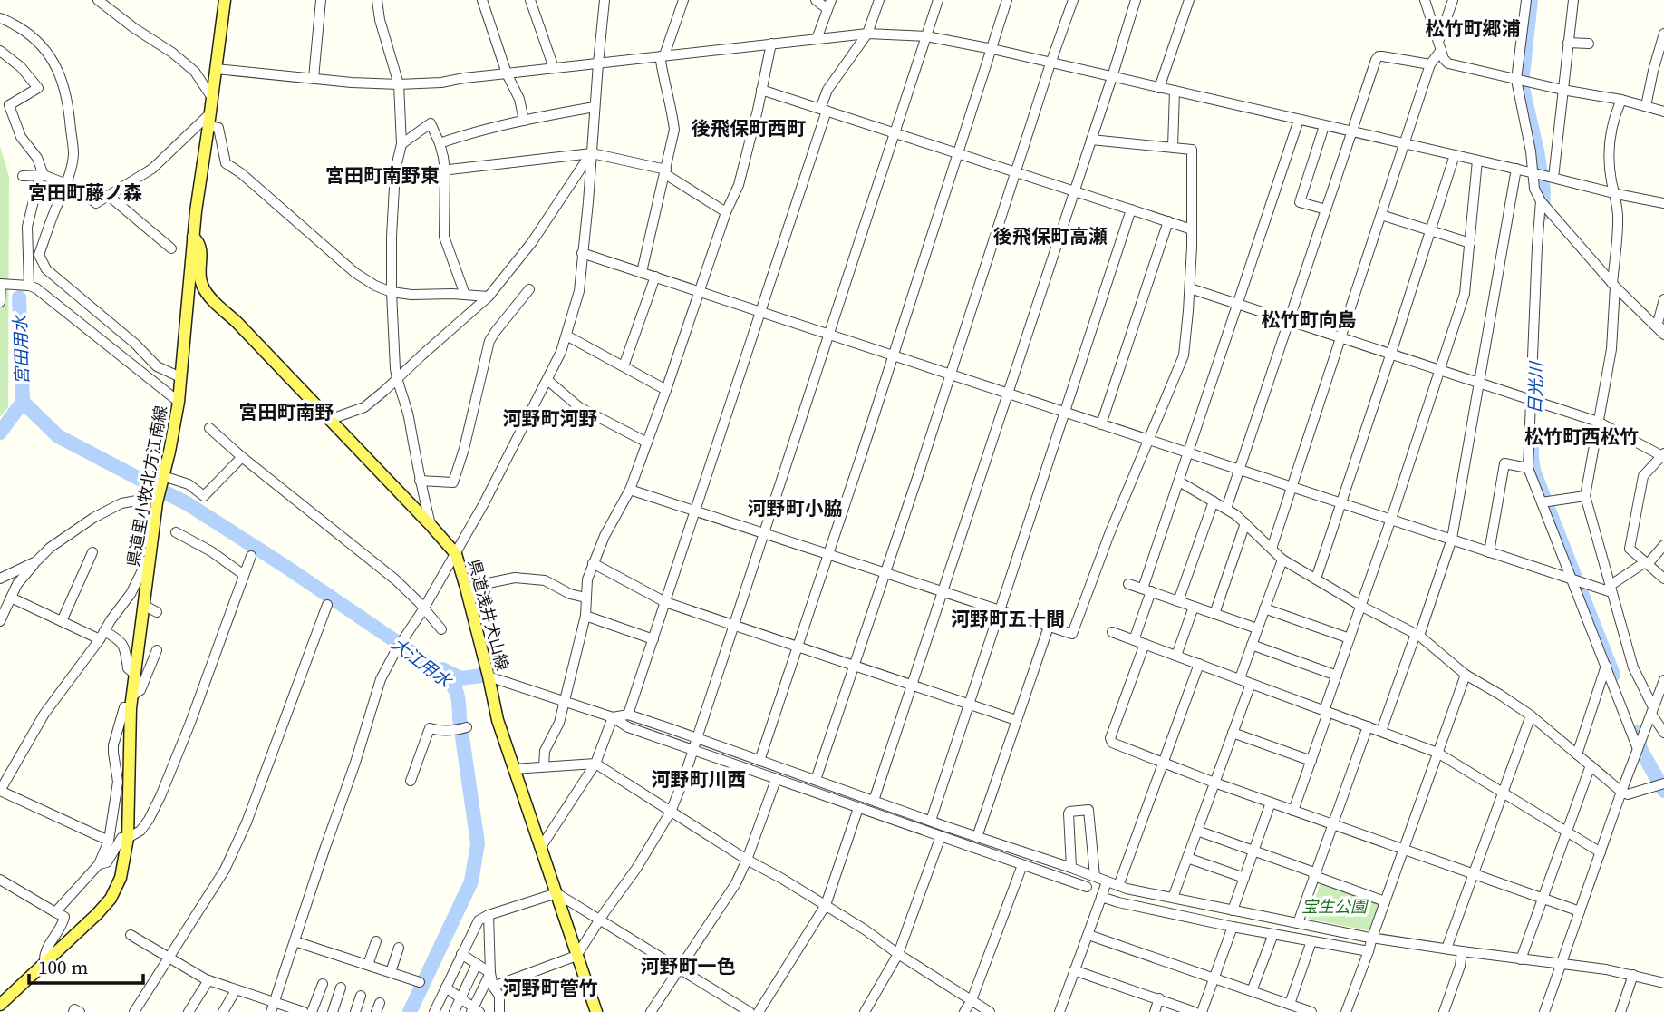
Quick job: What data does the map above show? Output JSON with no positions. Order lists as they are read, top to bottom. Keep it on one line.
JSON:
{"streets":{"main road":["県道里小牧北方江南線","県道浅井犬山線"]},"crossings":[["県道里小牧北方江南線","県道浅井犬山線"]],"districts":["松竹町郷浦","後飛保町西町","宮田町南野東","宮田町藤ノ森","後飛保町高瀬","松竹町向島","宮田町南野","河野町河野","松竹町西松竹","河野町小脇","河野町五十間","河野町川西","河野町一色","河野町管竹"],"water":["宮田用水","日光川","大江用水"],"parks":["宝生公園"],"scale_bar":"100 m"}
